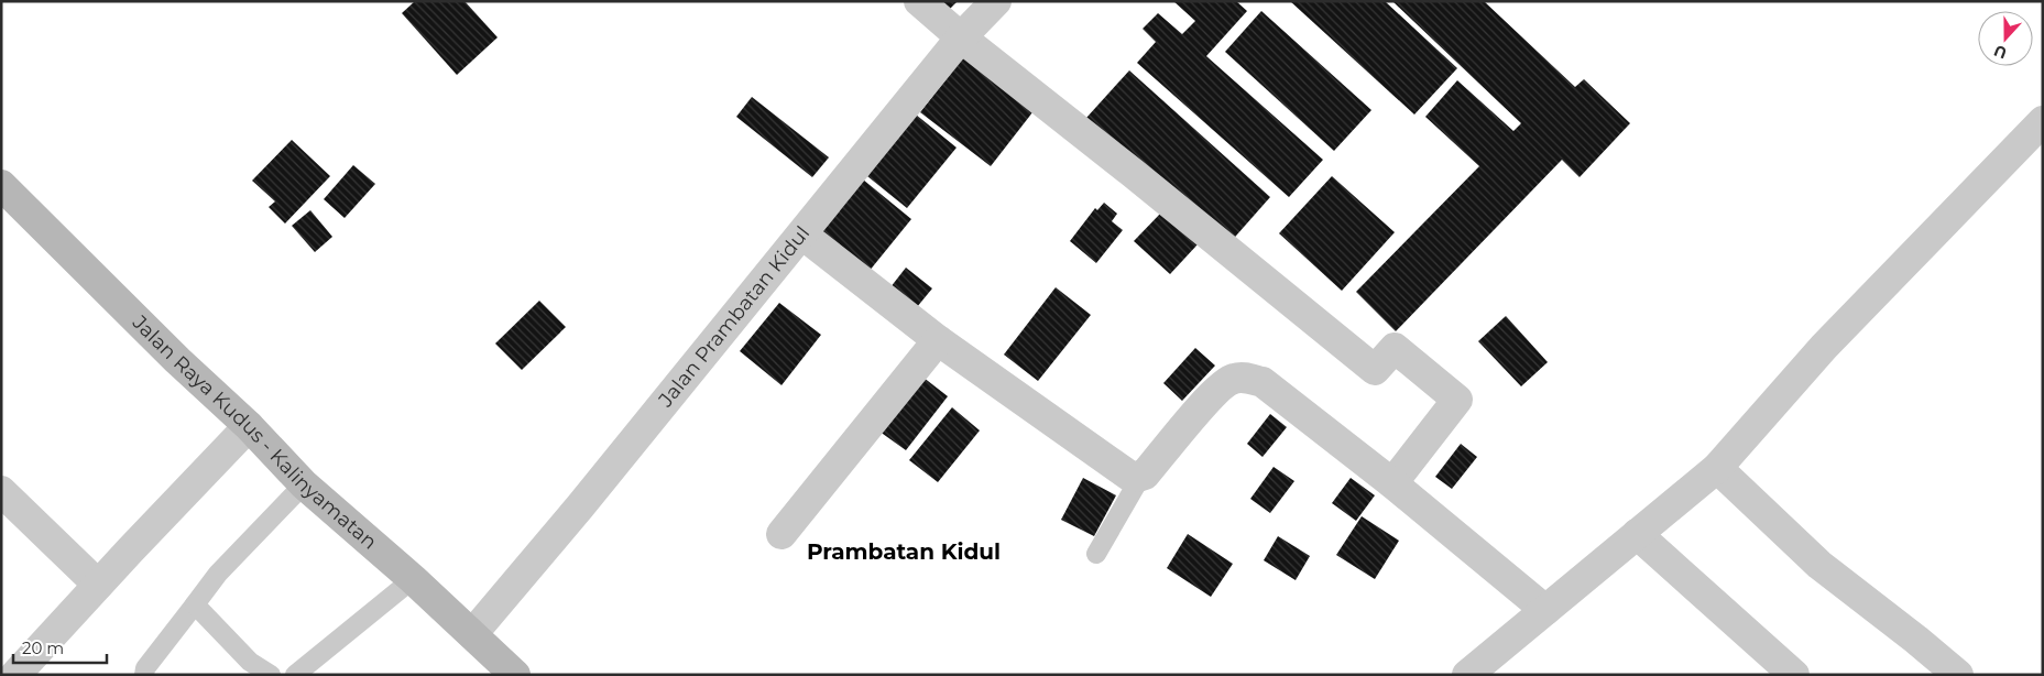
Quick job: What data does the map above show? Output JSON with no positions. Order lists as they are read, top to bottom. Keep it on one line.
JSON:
{"streets":{"main road":["Jalan Raya Kudus - Kalinyamatan"],"street":["Jalan Prambatan Kidul"]},"crossings":[["Jalan Prambatan Kidul","Jalan Raya Kudus - Kalinyamatan"]],"districts":["Prambatan Kidul"],"scale_bar":"20 m","north":"bottom"}
